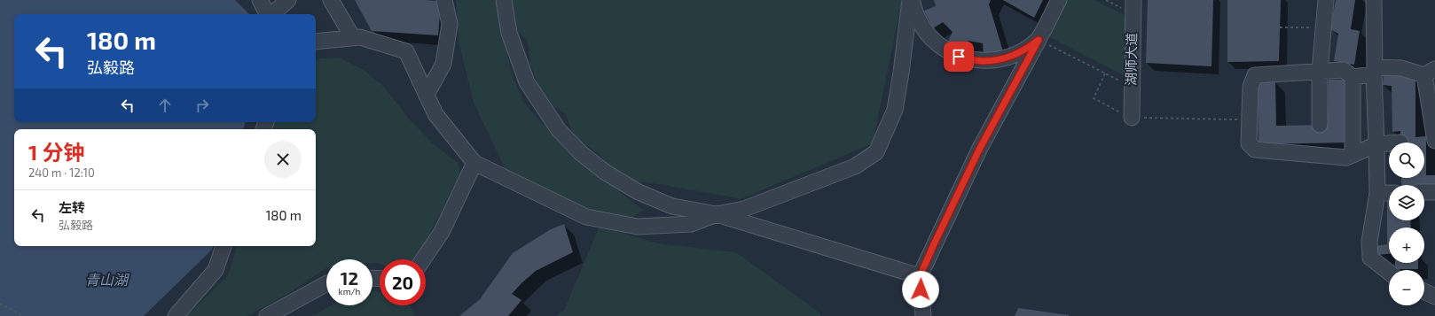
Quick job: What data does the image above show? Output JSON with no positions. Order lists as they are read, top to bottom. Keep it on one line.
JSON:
{"streets":{"street":["湖师大道"]},"water":["青山湖"],"page":{"turn":["180 m","弘毅路"],"heading":["1 分钟","240 m · 12:10"],"map_buttons":["+","−"],"list":[{"name":"左转","note":"弘毅路","value":"180 m"}],"speed":"12 km/h","limit":"20"}}
